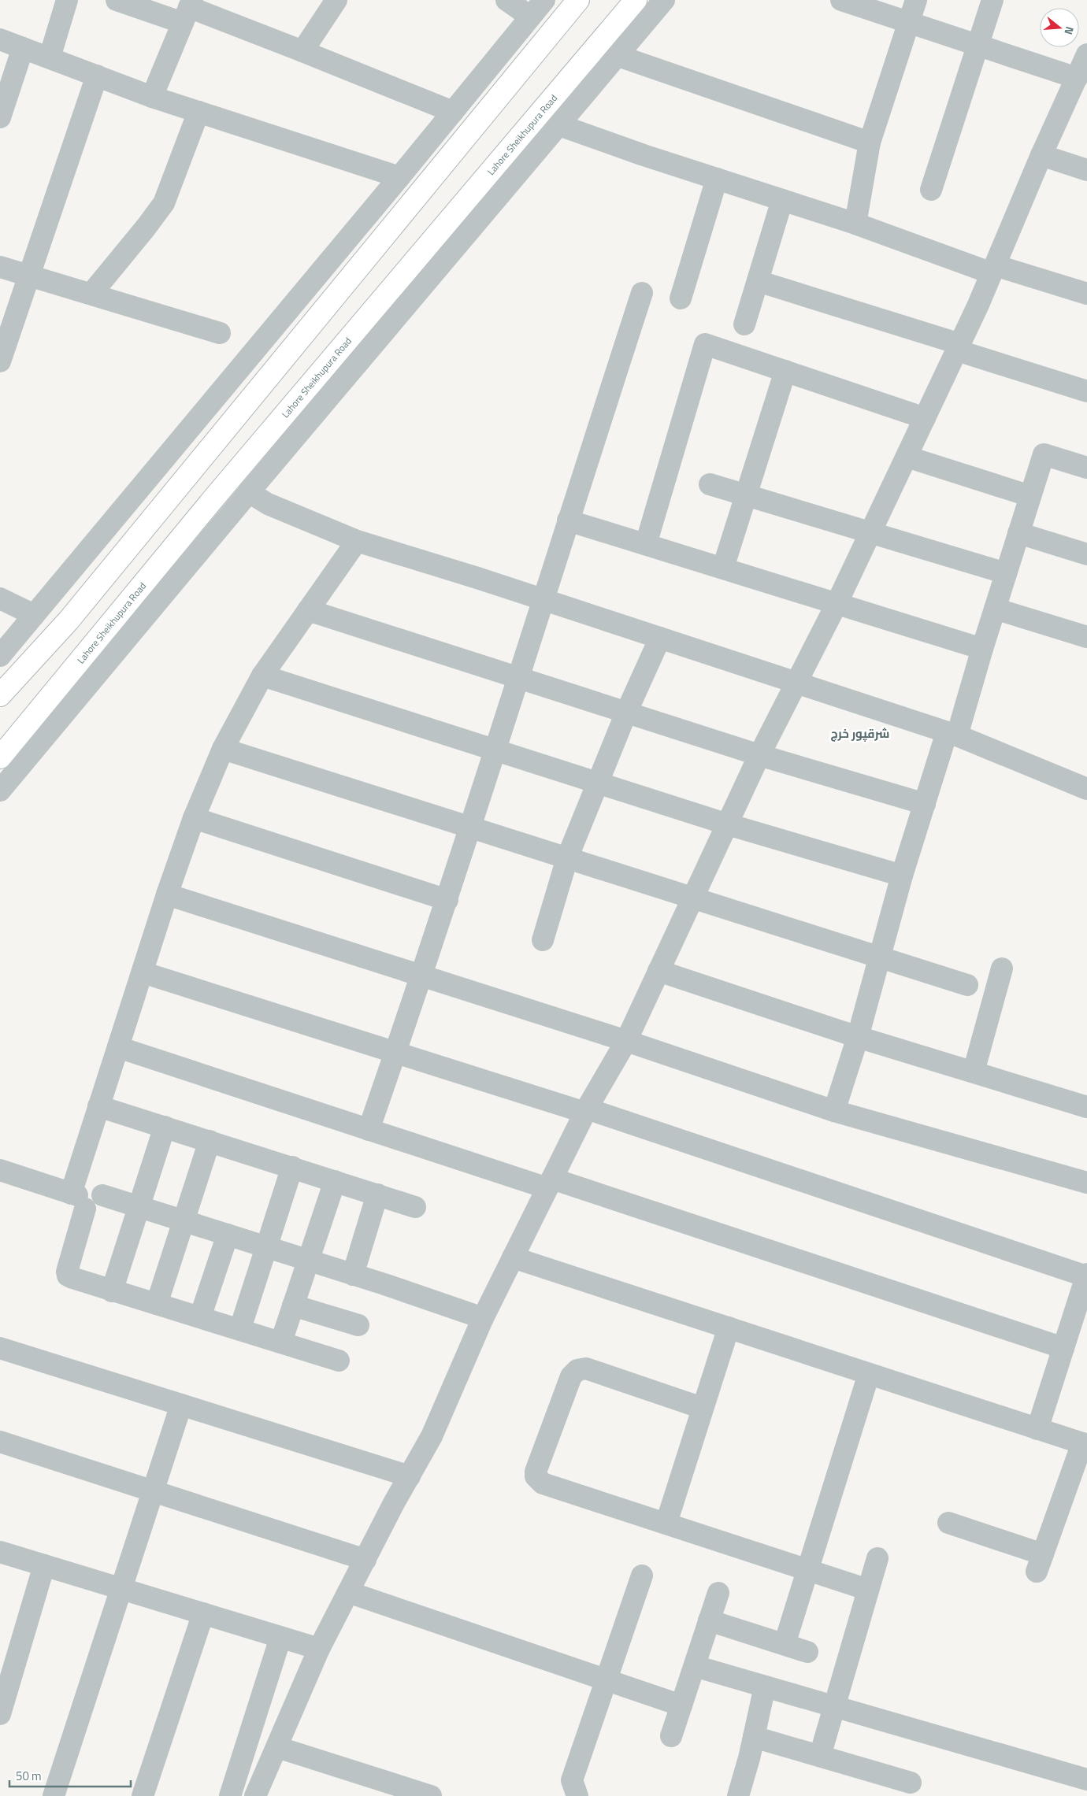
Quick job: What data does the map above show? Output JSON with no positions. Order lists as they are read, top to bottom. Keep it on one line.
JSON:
{"streets":{"highway":["Lahore Sheikhupura Road"]},"districts":["شرقپور خرچ"],"scale_bar":"50 m","north":"right"}
